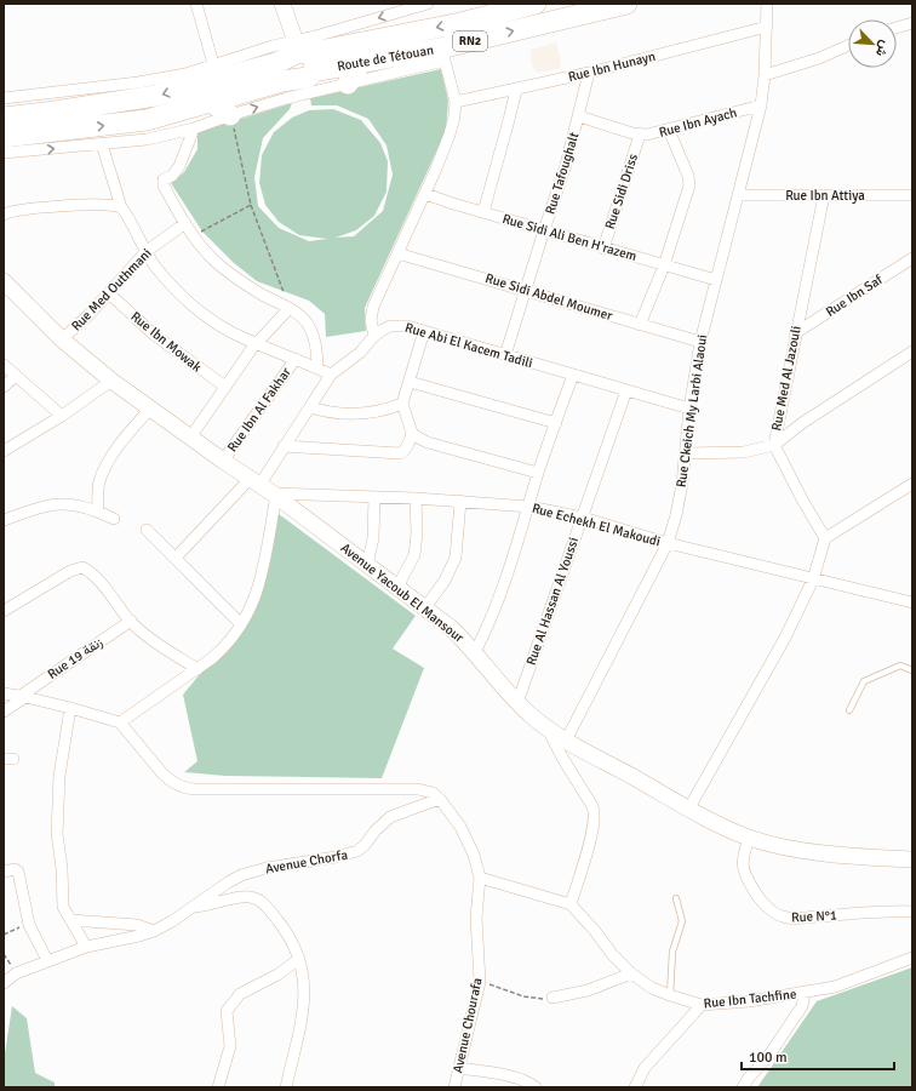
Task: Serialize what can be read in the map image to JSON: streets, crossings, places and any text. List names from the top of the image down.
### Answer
{
  "streets": {
    "highway": ["RN2", "Route de Tétouan"],
    "street": [
      "Rue Ibn Hunayn",
      "Rue Ibn Ayach",
      "Rue Tafoughalt",
      "Rue Sidi Driss",
      "Rue Ibn Attiya",
      "Rue Sidi Ali Ben H'razem",
      "Rue Med Outhmani",
      "Rue Ibn Saf",
      "Rue Sidi Abdel Moumer",
      "Rue Ibn Mowak",
      "Rue Abi El Kacem Tadili",
      "Rue Med Al Jazouli",
      "Rue Ibn Al Fakhar",
      "Rue Ckeich My Larbi Alaoui",
      "Rue Echekh El Makoudi",
      "Avenue Yacoub El Mansour",
      "Rue Al Hassan Al Youssi",
      "Rue 19 زنقة",
      "Avenue Chorfa",
      "Rue N°1",
      "Rue Ibn Tachfine",
      "Avenue Chourafa"
    ]
  },
  "crossings": [
    ["Rue Ibn Hunayn", "Rue Tafoughalt"],
    ["Rue Ibn Hunayn", "Rue Ckeich My Larbi Alaoui"],
    ["Rue Ibn Ayach", "Rue Tafoughalt"],
    ["Rue Ibn Ayach", "Rue Sidi Driss"],
    ["Rue Ibn Ayach", "Rue Ckeich My Larbi Alaoui"],
    ["Rue Tafoughalt", "Rue Sidi Ali Ben H'razem"],
    ["Rue Tafoughalt", "Rue Sidi Abdel Moumer"],
    ["Rue Tafoughalt", "Rue Abi El Kacem Tadili"],
    ["Rue Sidi Driss", "Rue Sidi Ali Ben H'razem"],
    ["Rue Ibn Attiya", "Rue Med Al Jazouli"],
    ["Rue Ibn Attiya", "Rue Ckeich My Larbi Alaoui"],
    ["Rue Sidi Ali Ben H'razem", "Rue Ckeich My Larbi Alaoui"],
    ["Rue Med Outhmani", "Rue Ibn Mowak"],
    ["Rue Med Outhmani", "Avenue Yacoub El Mansour"],
    ["Rue Ibn Saf", "Rue Med Al Jazouli"],
    ["Rue Sidi Abdel Moumer", "Rue Ckeich My Larbi Alaoui"],
    ["Rue Abi El Kacem Tadili", "Rue Ckeich My Larbi Alaoui"],
    ["Rue Abi El Kacem Tadili", "Rue Echekh El Makoudi"],
    ["Rue Abi El Kacem Tadili", "Avenue Yacoub El Mansour"],
    ["Rue Abi El Kacem Tadili", "Rue Al Hassan Al Youssi"],
    ["Rue Ibn Al Fakhar", "Avenue Yacoub El Mansour"],
    ["Rue Ckeich My Larbi Alaoui", "Rue Echekh El Makoudi"],
    ["Rue Ckeich My Larbi Alaoui", "Avenue Yacoub El Mansour"],
    ["Rue Echekh El Makoudi", "Avenue Yacoub El Mansour"],
    ["Rue Echekh El Makoudi", "Rue Al Hassan Al Youssi"],
    ["Avenue Yacoub El Mansour", "Rue Al Hassan Al Youssi"],
    ["Avenue Yacoub El Mansour", "Rue N°1"],
    ["Rue Ibn Tachfine", "Avenue Chourafa"]
  ],
  "scale_bar": "100 m",
  "north": "bottom right"
}
